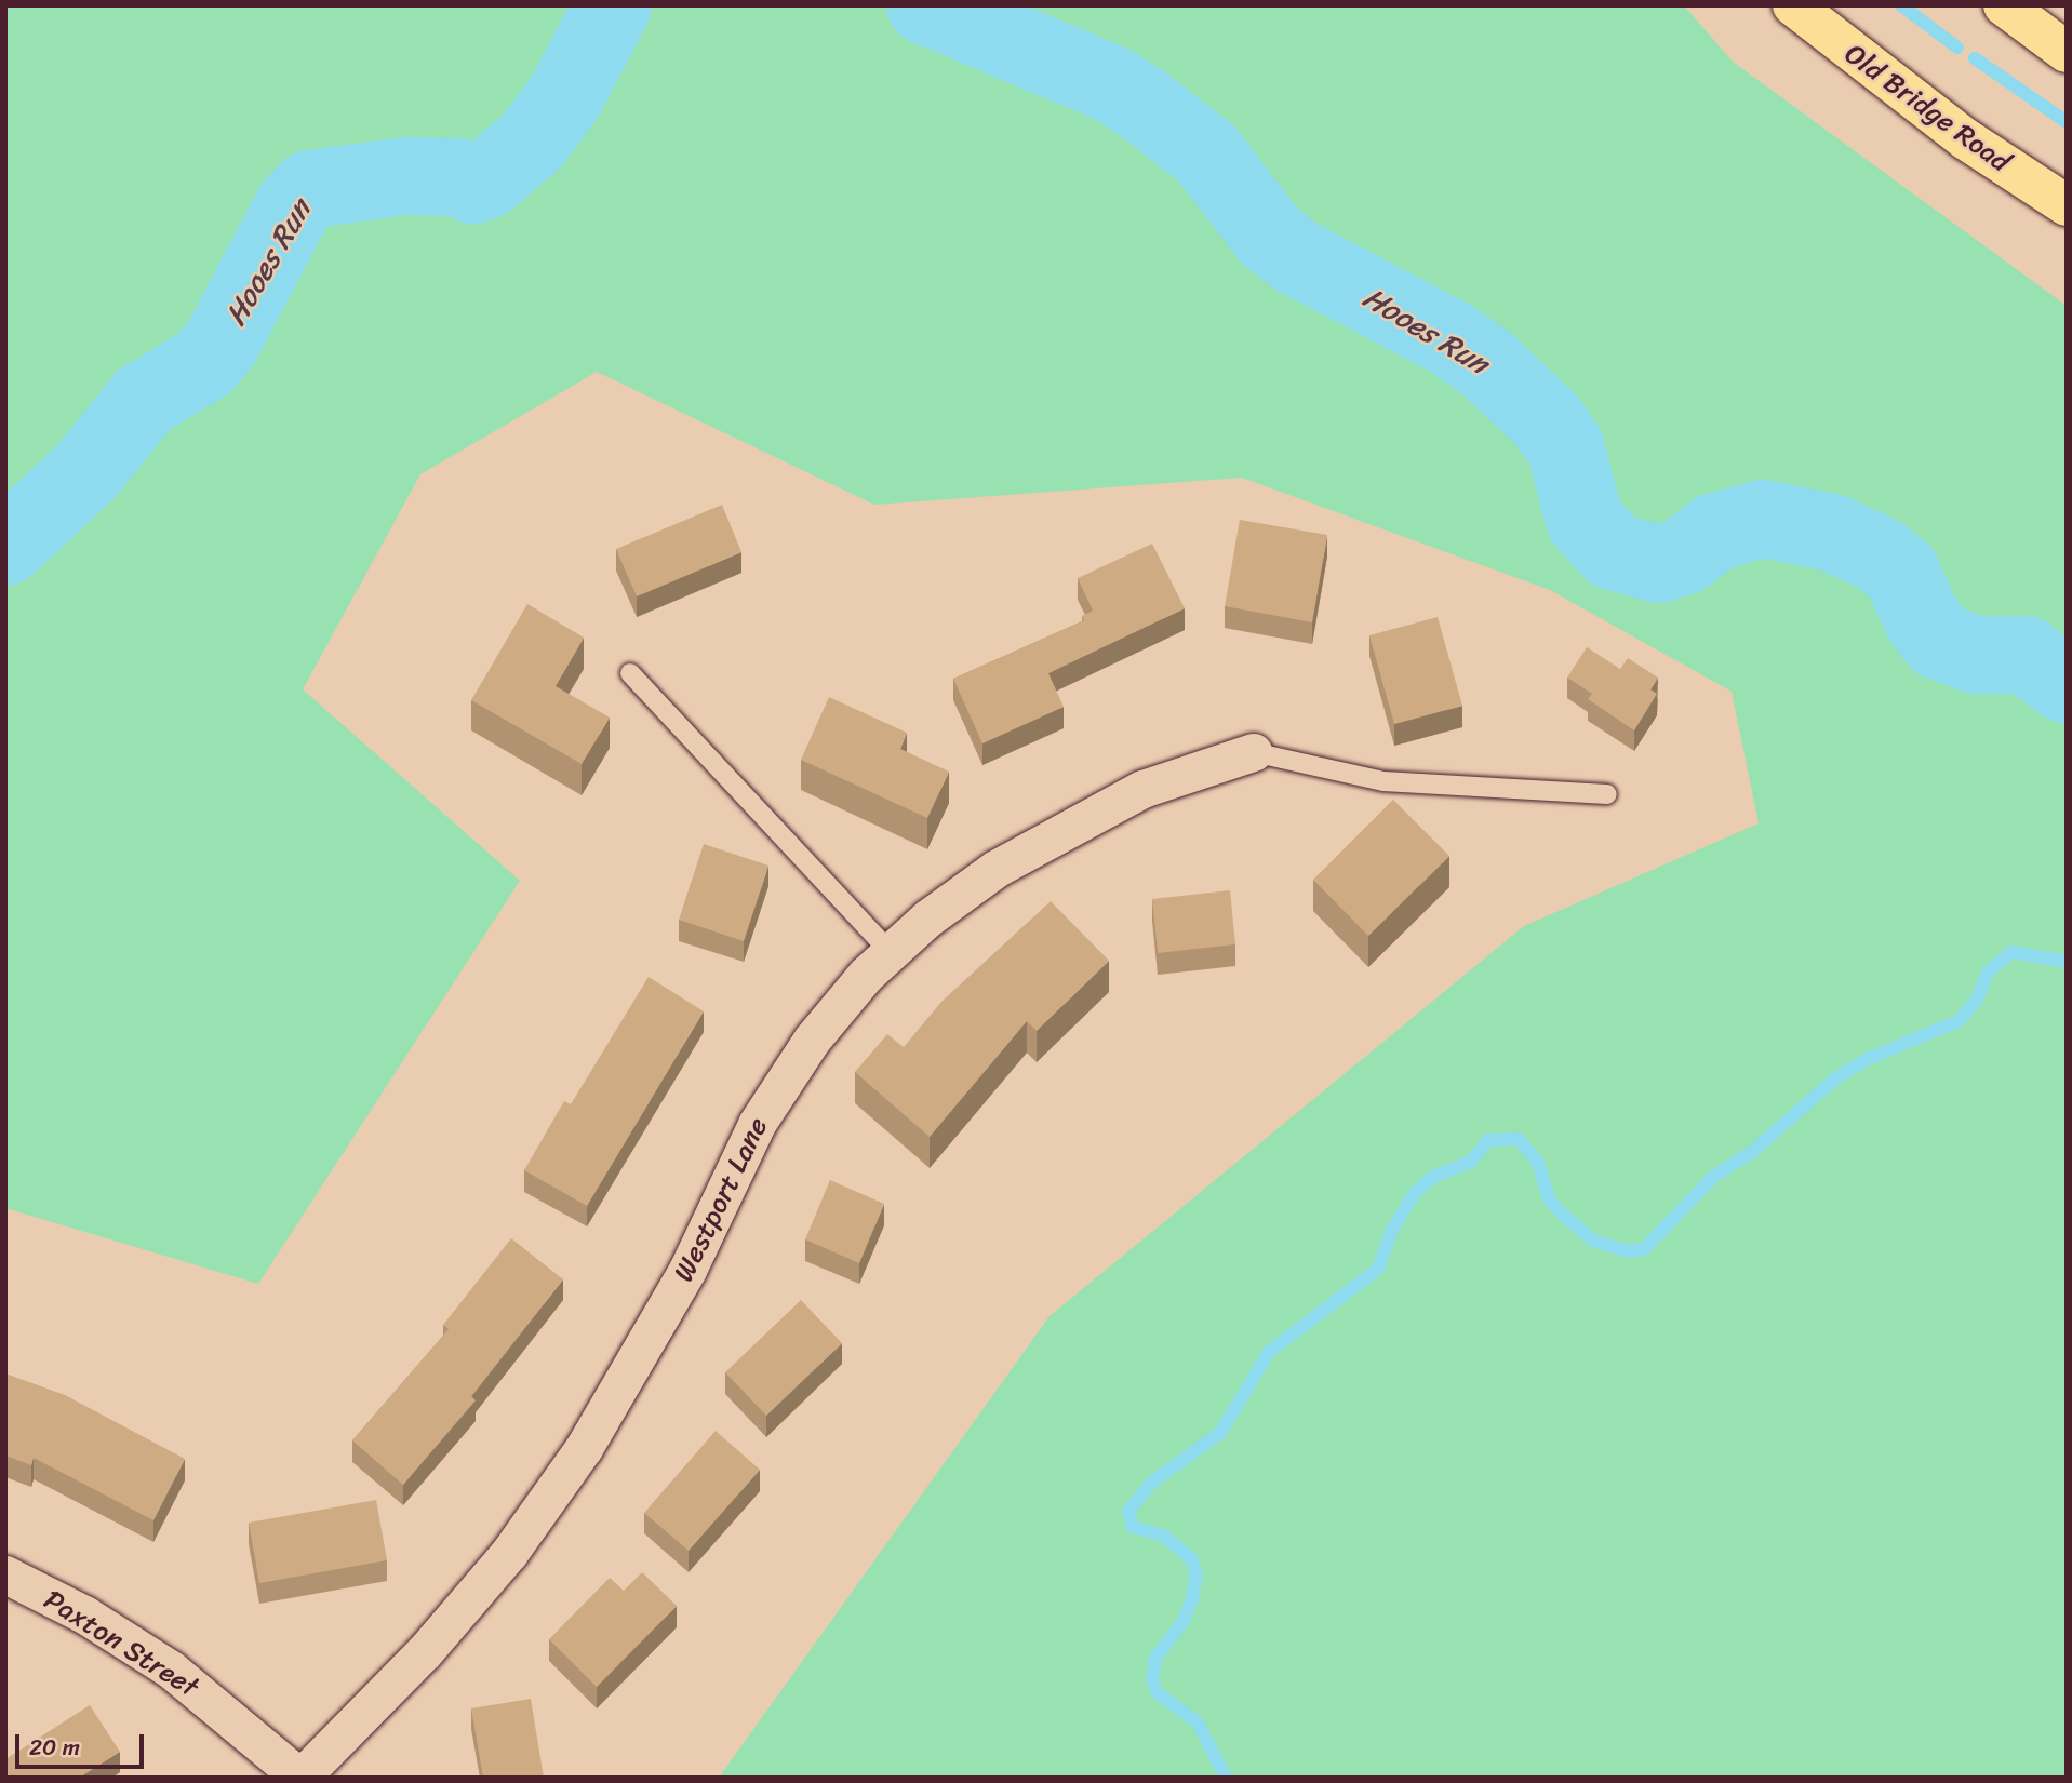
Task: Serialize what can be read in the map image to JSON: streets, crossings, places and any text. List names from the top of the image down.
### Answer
{
  "streets": {
    "main road": ["Old Bridge Road"],
    "street": ["Westport Lane", "Paxton Street"]
  },
  "crossings": [
    ["Westport Lane", "Paxton Street"]
  ],
  "water": ["Hooes Run"],
  "scale_bar": "20 m"
}
